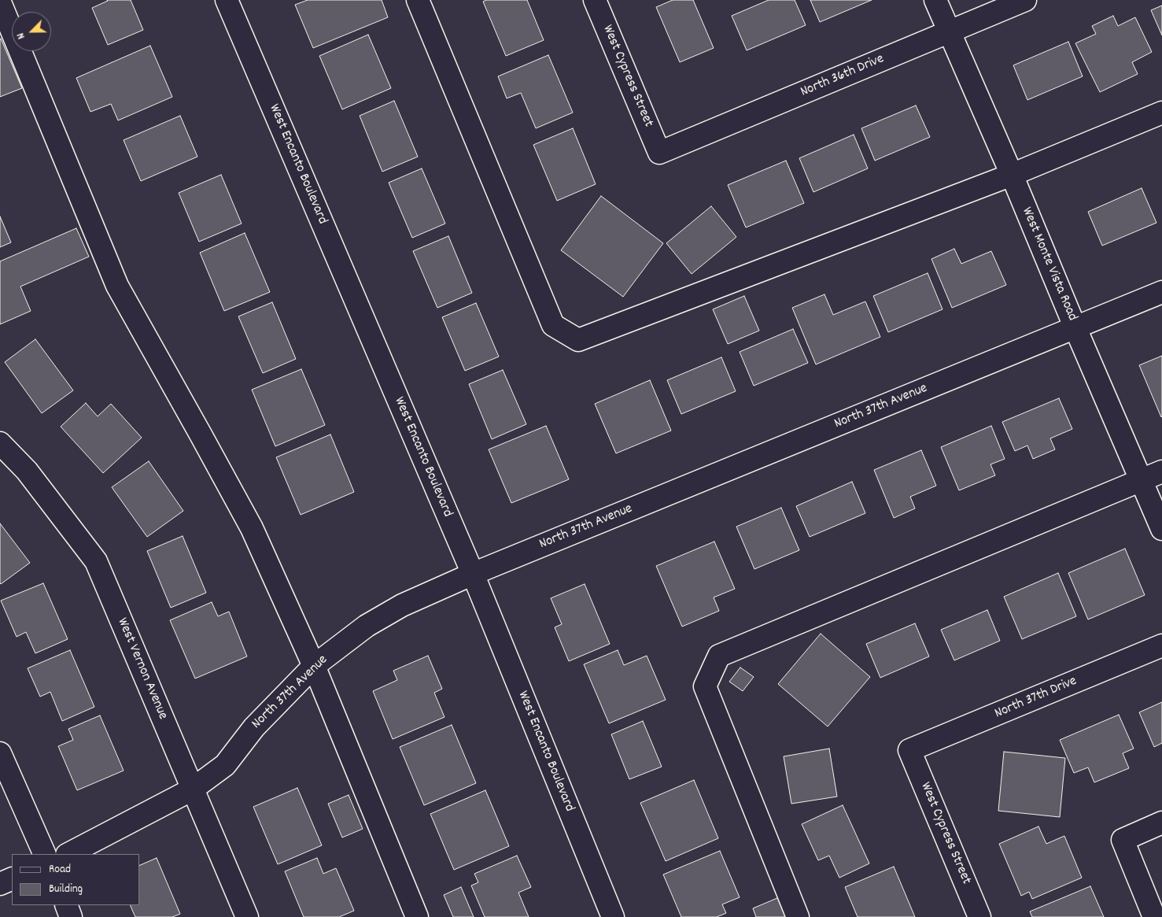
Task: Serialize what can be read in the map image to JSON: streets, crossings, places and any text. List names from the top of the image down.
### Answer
{
  "streets": {
    "street": [
      "West Cypress Street",
      "North 36th Drive",
      "West Encanto Boulevard",
      "West Monte Vista Road",
      "North 37th Avenue",
      "West Vernon Avenue",
      "North 37th Drive"
    ]
  },
  "crossings": [
    ["West Cypress Street", "North 36th Drive"],
    ["West Cypress Street", "North 37th Drive"],
    ["North 36th Drive", "West Monte Vista Road"],
    ["West Encanto Boulevard", "North 37th Avenue"],
    ["West Monte Vista Road", "North 37th Avenue"],
    ["North 37th Avenue", "West Vernon Avenue"]
  ],
  "legend": ["Road", "Building"],
  "north": "bottom left"
}
